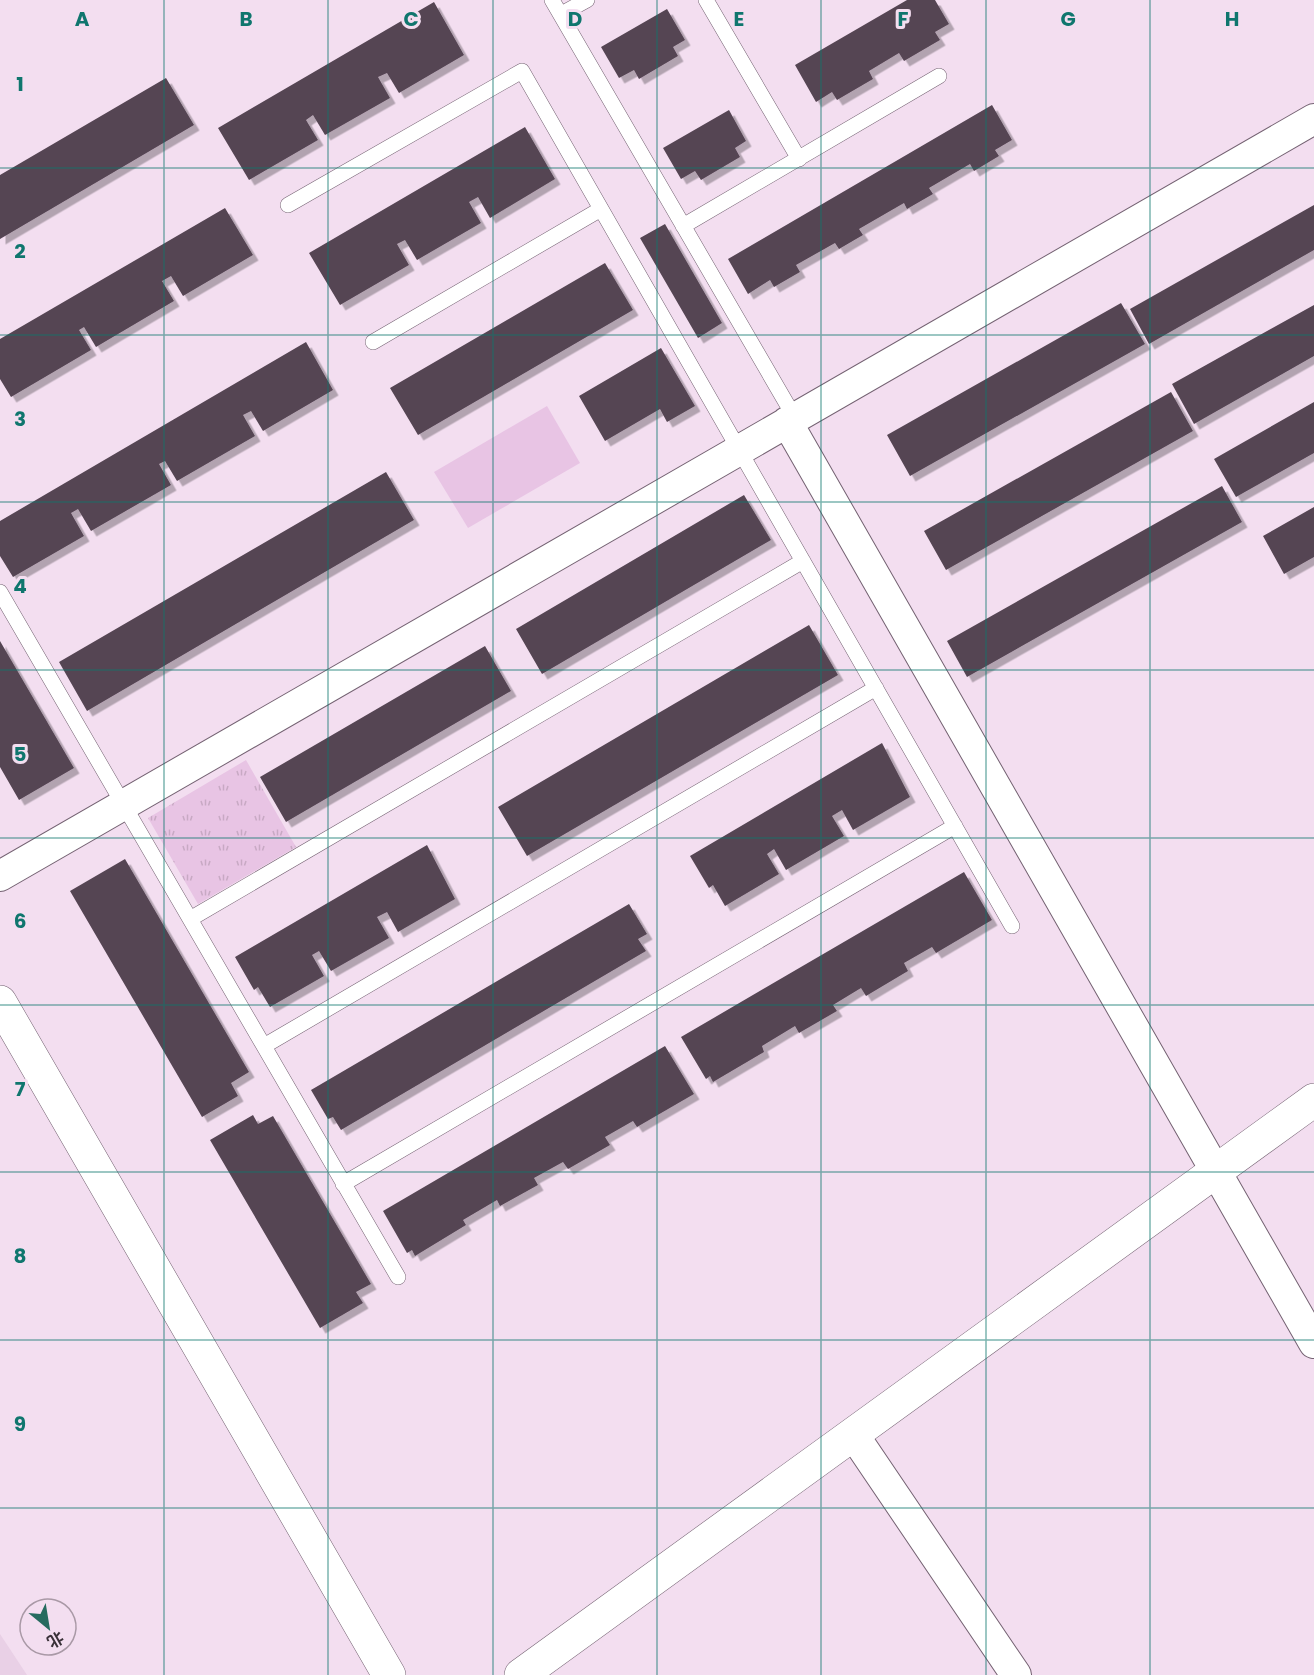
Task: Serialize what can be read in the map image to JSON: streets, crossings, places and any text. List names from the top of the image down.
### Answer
{
  "north": "bottom right",
  "grid": {
    "columns": [
      "A",
      "B",
      "C",
      "D",
      "E",
      "F",
      "G",
      "H"
    ],
    "rows": [
      "1",
      "2",
      "3",
      "4",
      "5",
      "6",
      "7",
      "8",
      "9"
    ]
  }
}
